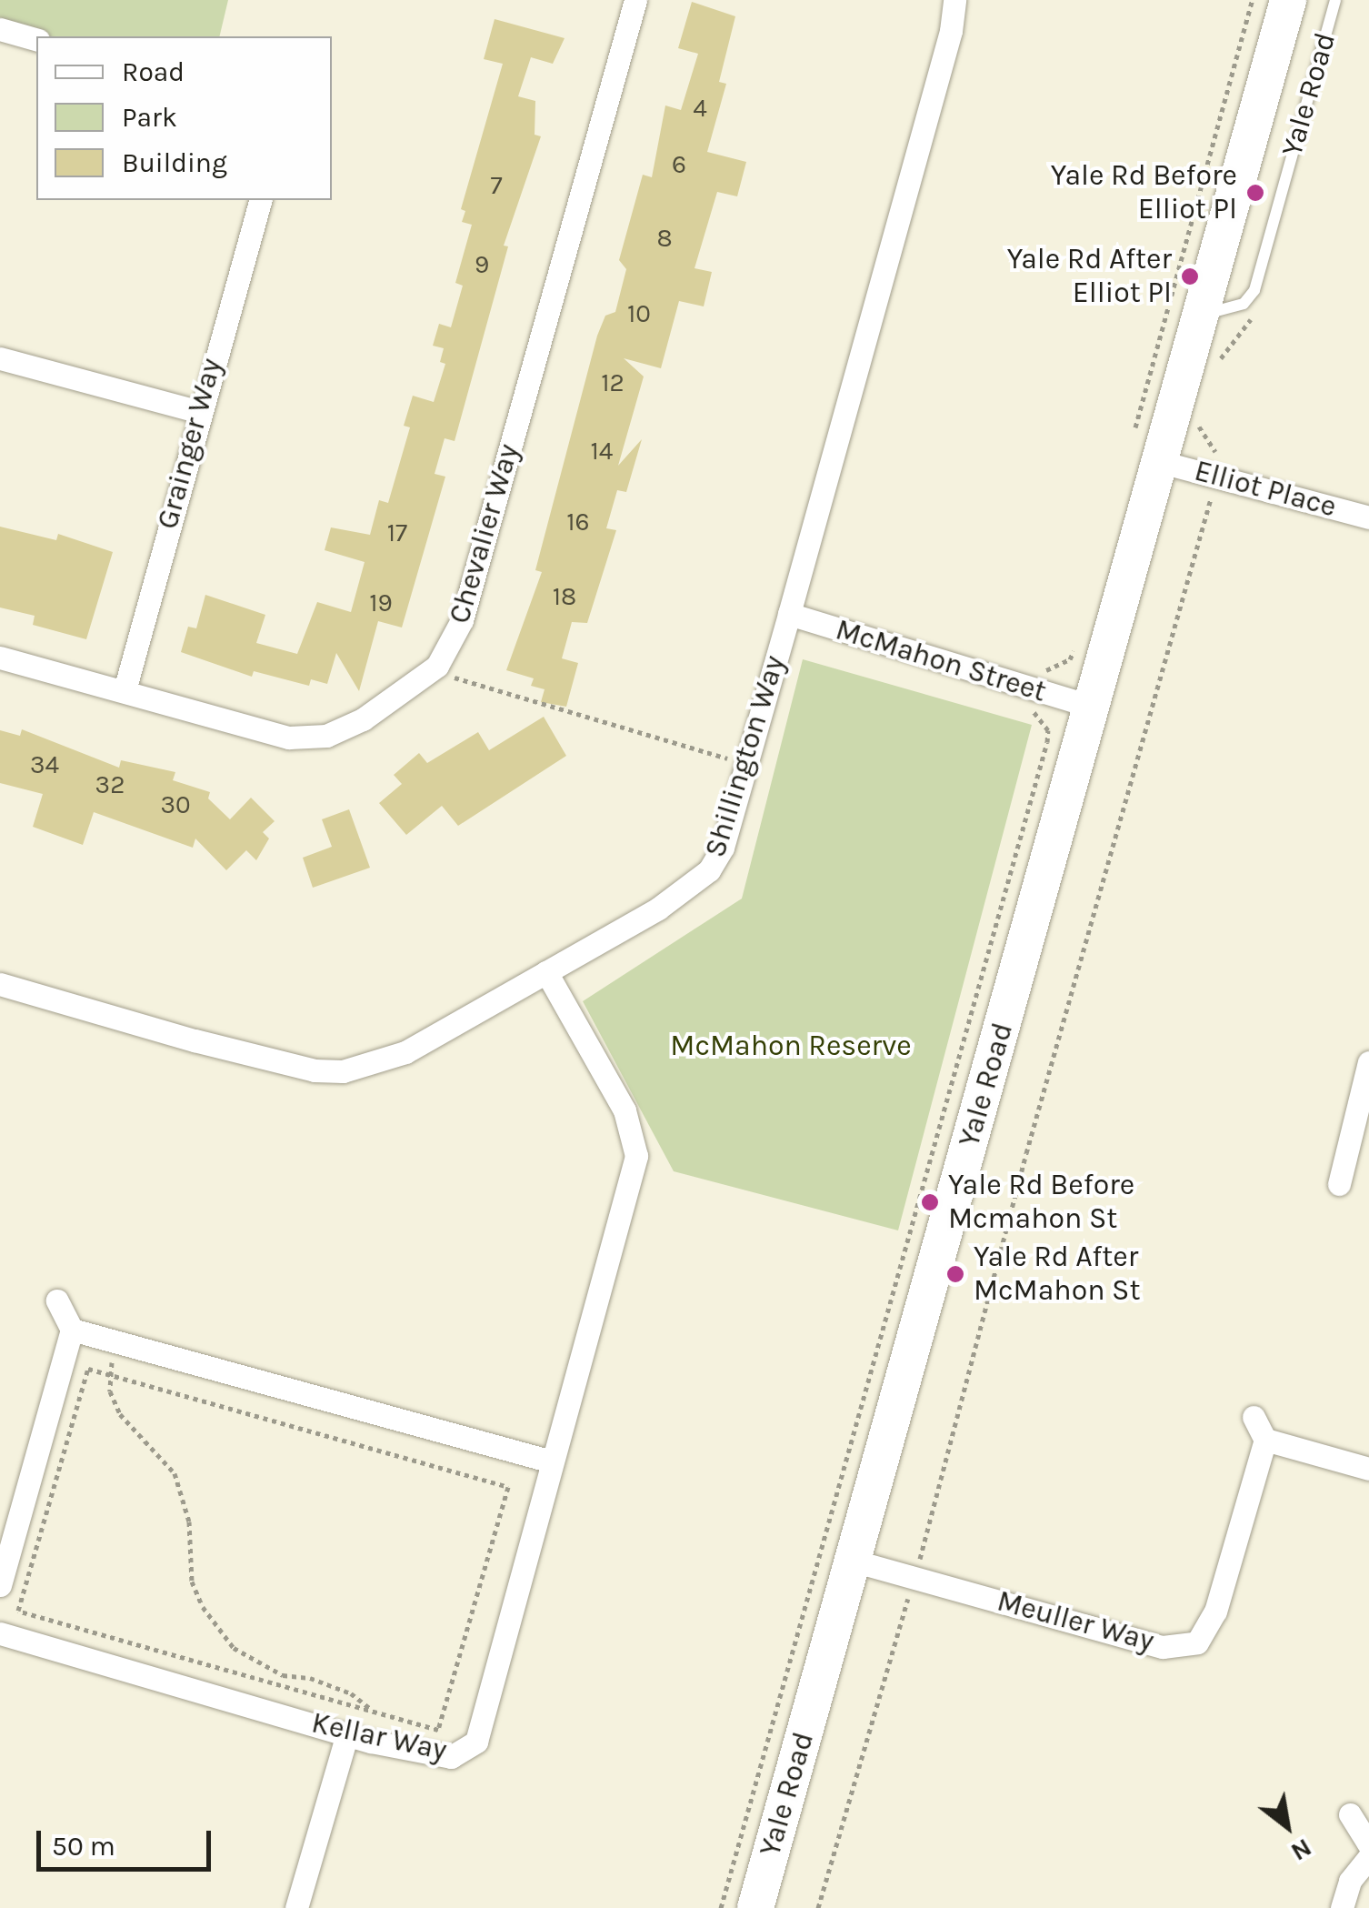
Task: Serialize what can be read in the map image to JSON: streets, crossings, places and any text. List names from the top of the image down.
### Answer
{
  "streets": {
    "main road": ["Yale Road"],
    "street": [
      "Grainger Way",
      "Elliot Place",
      "Chevalier Way",
      "McMahon Street",
      "Shillington Way",
      "Meuller Way",
      "Kellar Way"
    ]
  },
  "crossings": [
    ["Yale Road", "Elliot Place"],
    ["Yale Road", "McMahon Street"],
    ["Yale Road", "Meuller Way"],
    ["Grainger Way", "Chevalier Way"],
    ["McMahon Street", "Shillington Way"],
    ["Shillington Way", "Kellar Way"]
  ],
  "parks": ["McMahon Reserve"],
  "places": [
    "Yale Rd Before Elliot Pl",
    "Yale Rd After Elliot Pl",
    "Yale Rd Before Mcmahon St",
    "Yale Rd After McMahon St"
  ],
  "house_numbers": [
    "4",
    "6",
    "7",
    "8",
    "9",
    "10",
    "12",
    "14",
    "16",
    "17",
    "18",
    "19",
    "34",
    "32",
    "30"
  ],
  "legend": ["Road", "Park", "Building"],
  "scale_bar": "50 m",
  "north": "bottom right"
}
